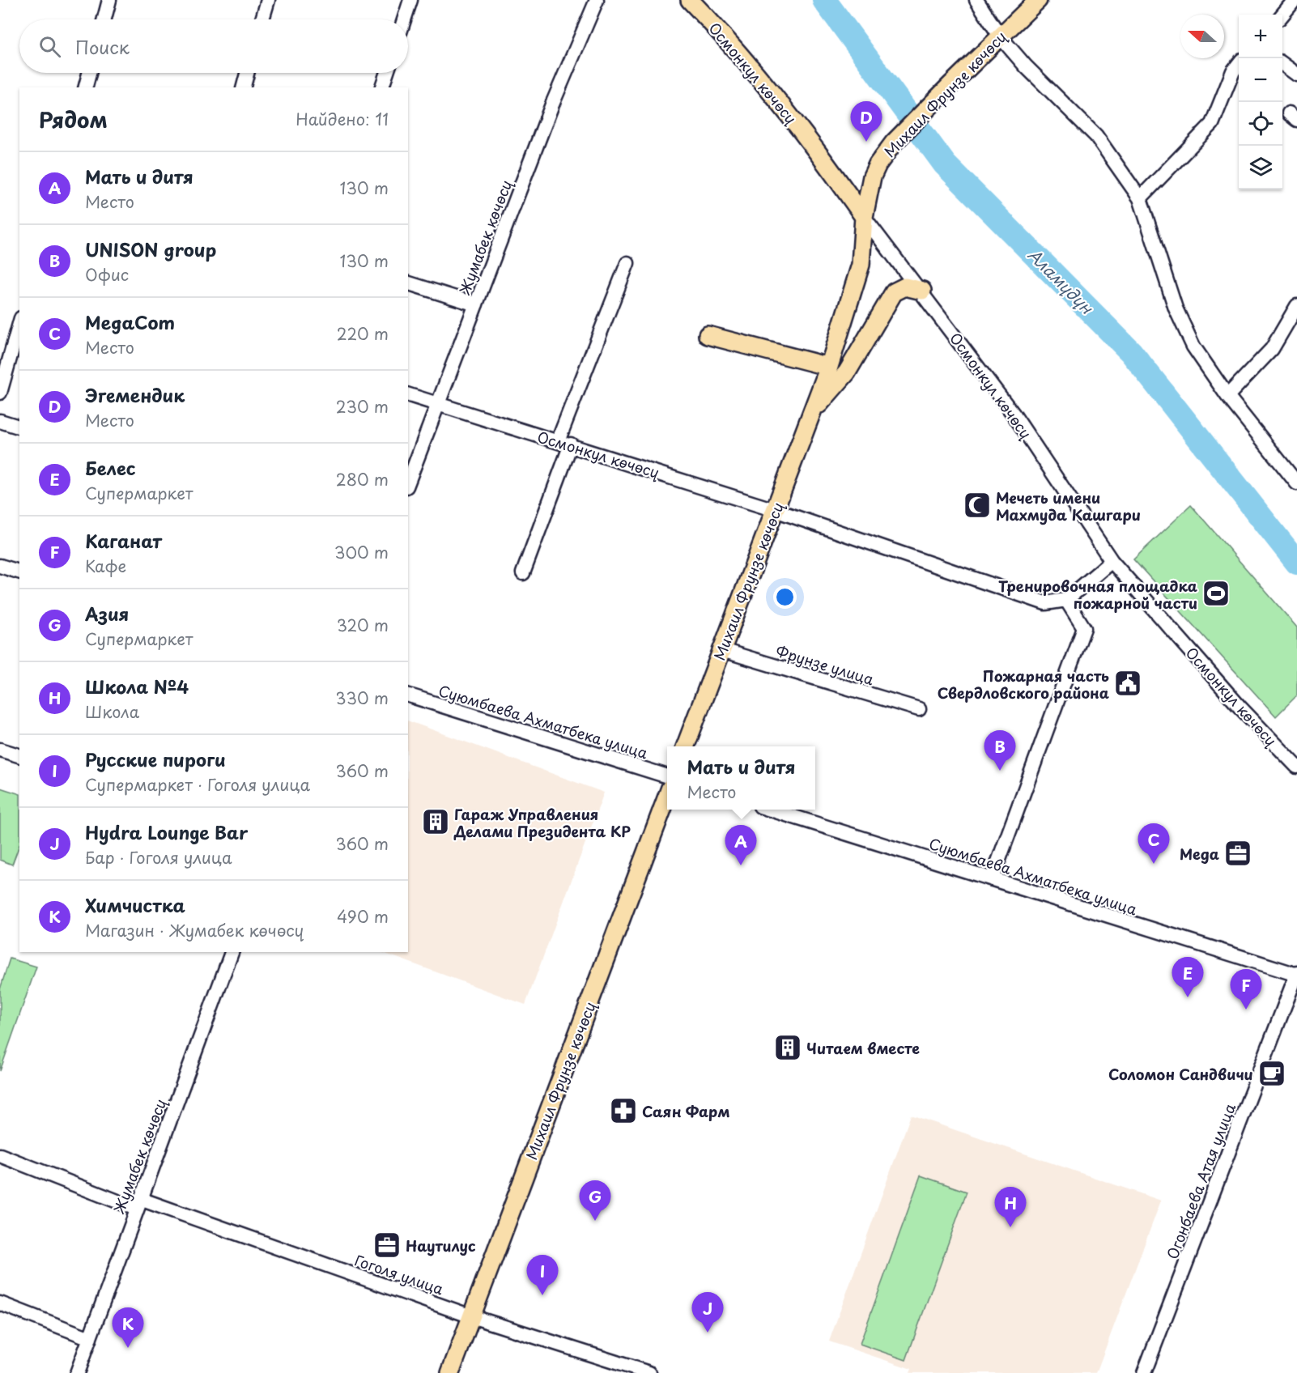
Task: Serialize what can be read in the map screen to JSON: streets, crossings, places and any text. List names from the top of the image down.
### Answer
{
  "streets": {
    "main road": ["Осмонкул көчөсү", "Михаил Фрунзе көчөсү"],
    "street": [
      "Жумабек көчөсү",
      "Фрунзе улица",
      "Суюмбаева Ахматбека улица",
      "Огонбаева Атая улица",
      "Гоголя улица"
    ]
  },
  "crossings": [
    ["Осмонкул көчөсү", "Михаил Фрунзе көчөсү"],
    ["Осмонкул көчөсү", "Жумабек көчөсү"],
    ["Михаил Фрунзе көчөсү", "Фрунзе улица"],
    ["Михаил Фрунзе көчөсү", "Гоголя улица"],
    ["Жумабек көчөсү", "Гоголя улица"],
    ["Суюмбаева Ахматбека улица", "Огонбаева Атая улица"]
  ],
  "water": ["Аламүдүн"],
  "places": {
    "mosque": ["Мечеть имени Махмуда Кашгари"],
    "sports": ["Тренировочная площадка пожарной части"],
    "public building": ["Пожарная часть Свердловского района"],
    "building": ["Гараж Управления Делами Президента КР", "Читаем вместе"],
    "office": ["Mega", "Наутилус"],
    "cafe": ["Соломон Сандвичи"],
    "pharmacy": ["Саян Фарм"]
  },
  "north": "left",
  "page": {
    "map_buttons": ["+", "−"],
    "search": "Поиск",
    "heading": ["Рядом", "Найдено: 11"],
    "pins": [
      "D",
      "B",
      "C",
      "A",
      "E",
      "F",
      "G",
      "H",
      "I",
      "J",
      "K"
    ],
    "list": [
      {
        "mark": "A",
        "name": "Мать и дитя",
        "note": "Место",
        "value": "130 m"
      },
      {
        "mark": "B",
        "name": "UNISON group",
        "note": "Офис",
        "value": "130 m"
      },
      {
        "mark": "C",
        "name": "MegaCom",
        "note": "Место",
        "value": "220 m"
      },
      {
        "mark": "D",
        "name": "Эгемендик",
        "note": "Место",
        "value": "230 m"
      },
      {
        "mark": "E",
        "name": "Белес",
        "note": "Супермаркет",
        "value": "280 m"
      },
      {
        "mark": "F",
        "name": "Каганат",
        "note": "Кафе",
        "value": "300 m"
      },
      {
        "mark": "G",
        "name": "Азия",
        "note": "Супермаркет",
        "value": "320 m"
      },
      {
        "mark": "H",
        "name": "Школа №4",
        "note": "Школа",
        "value": "330 m"
      },
      {
        "mark": "I",
        "name": "Русские пироги",
        "note": "Супермаркет · Гоголя улица",
        "value": "360 m"
      },
      {
        "mark": "J",
        "name": "Hydra Lounge Bar",
        "note": "Бар · Гоголя улица",
        "value": "360 m"
      },
      {
        "mark": "K",
        "name": "Химчистка",
        "note": "Магазин · Жумабек көчөсү",
        "value": "490 m"
      }
    ],
    "popup": ["Мать и дитя", "Место"]
  }
}
